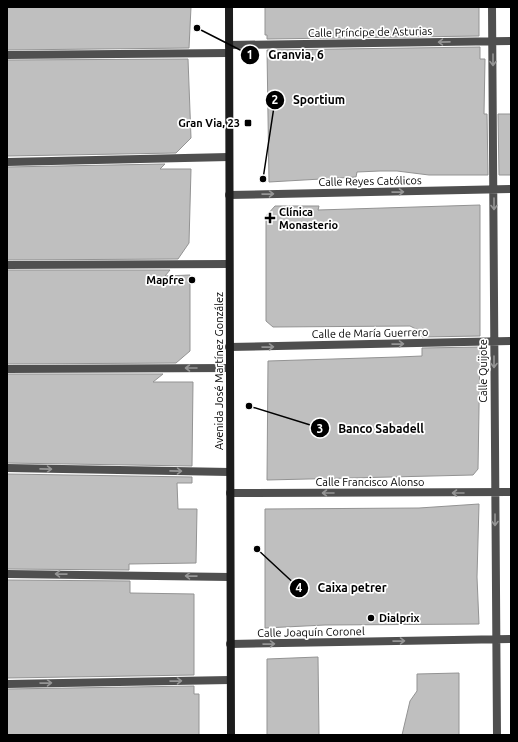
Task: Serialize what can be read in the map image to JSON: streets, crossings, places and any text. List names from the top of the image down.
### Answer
{
  "streets": {
    "street": [
      "Calle Príncipe de Asturias",
      "Calle Reyes Católicos",
      "Calle de María Guerrero",
      "Avenida José Martínez González",
      "Calle Quijote",
      "Calle Francisco Alonso",
      "Calle Joaquín Coronel"
    ]
  },
  "crossings": [
    ["Calle Príncipe de Asturias", "Avenida José Martínez González"],
    ["Calle Príncipe de Asturias", "Calle Quijote"],
    ["Calle Reyes Católicos", "Avenida José Martínez González"],
    ["Calle Reyes Católicos", "Calle Quijote"],
    ["Calle de María Guerrero", "Avenida José Martínez González"],
    ["Calle de María Guerrero", "Calle Quijote"],
    ["Avenida José Martínez González", "Calle Francisco Alonso"],
    ["Avenida José Martínez González", "Calle Joaquín Coronel"],
    ["Calle Quijote", "Calle Francisco Alonso"],
    ["Calle Quijote", "Calle Joaquín Coronel"]
  ],
  "one_way": [
    "Calle Príncipe de Asturias",
    "Calle Reyes Católicos",
    "Calle de María Guerrero",
    "Calle Quijote",
    "Calle Francisco Alonso",
    "Calle Joaquín Coronel"
  ],
  "places": {
    "other": [
      "Granvia, 6",
      "Sportium",
      "Mapfre",
      "Banco Sabadell",
      "Caixa petrer",
      "Dialprix"
    ],
    "transit": ["Gran Via, 23"],
    "health": ["Clínica Monasterio"]
  }
}
